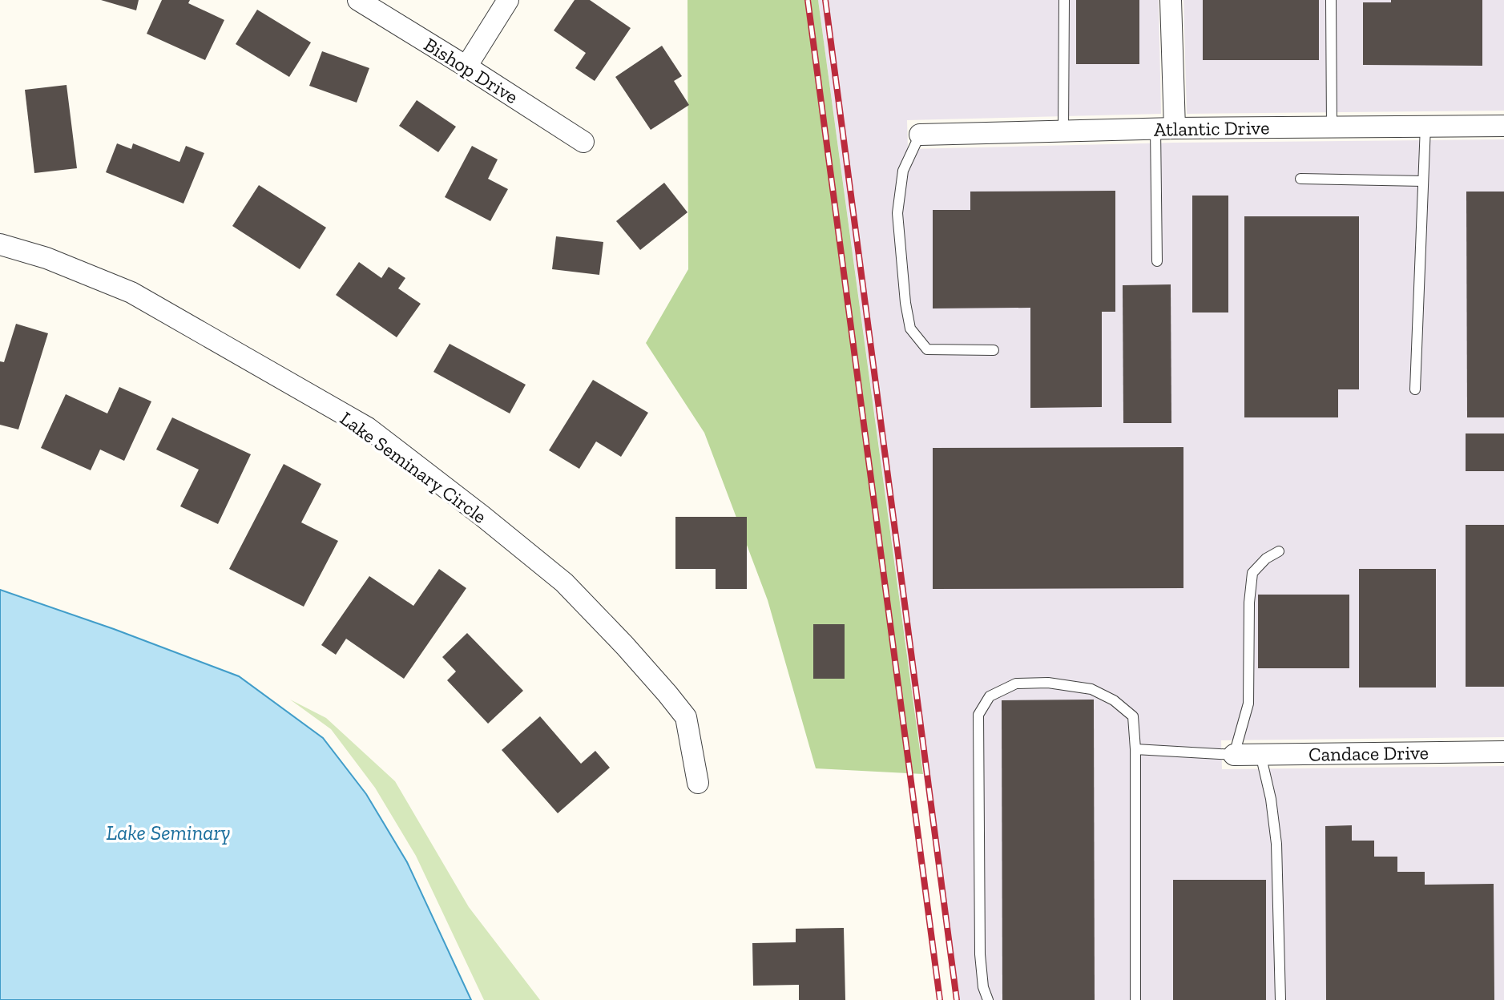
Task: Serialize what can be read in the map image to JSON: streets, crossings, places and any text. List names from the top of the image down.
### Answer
{
  "streets": {
    "street": [
      "Bishop Drive",
      "Atlantic Drive",
      "Lake Seminary Circle",
      "Candace Drive"
    ]
  },
  "water": ["Lake Seminary"]
}
